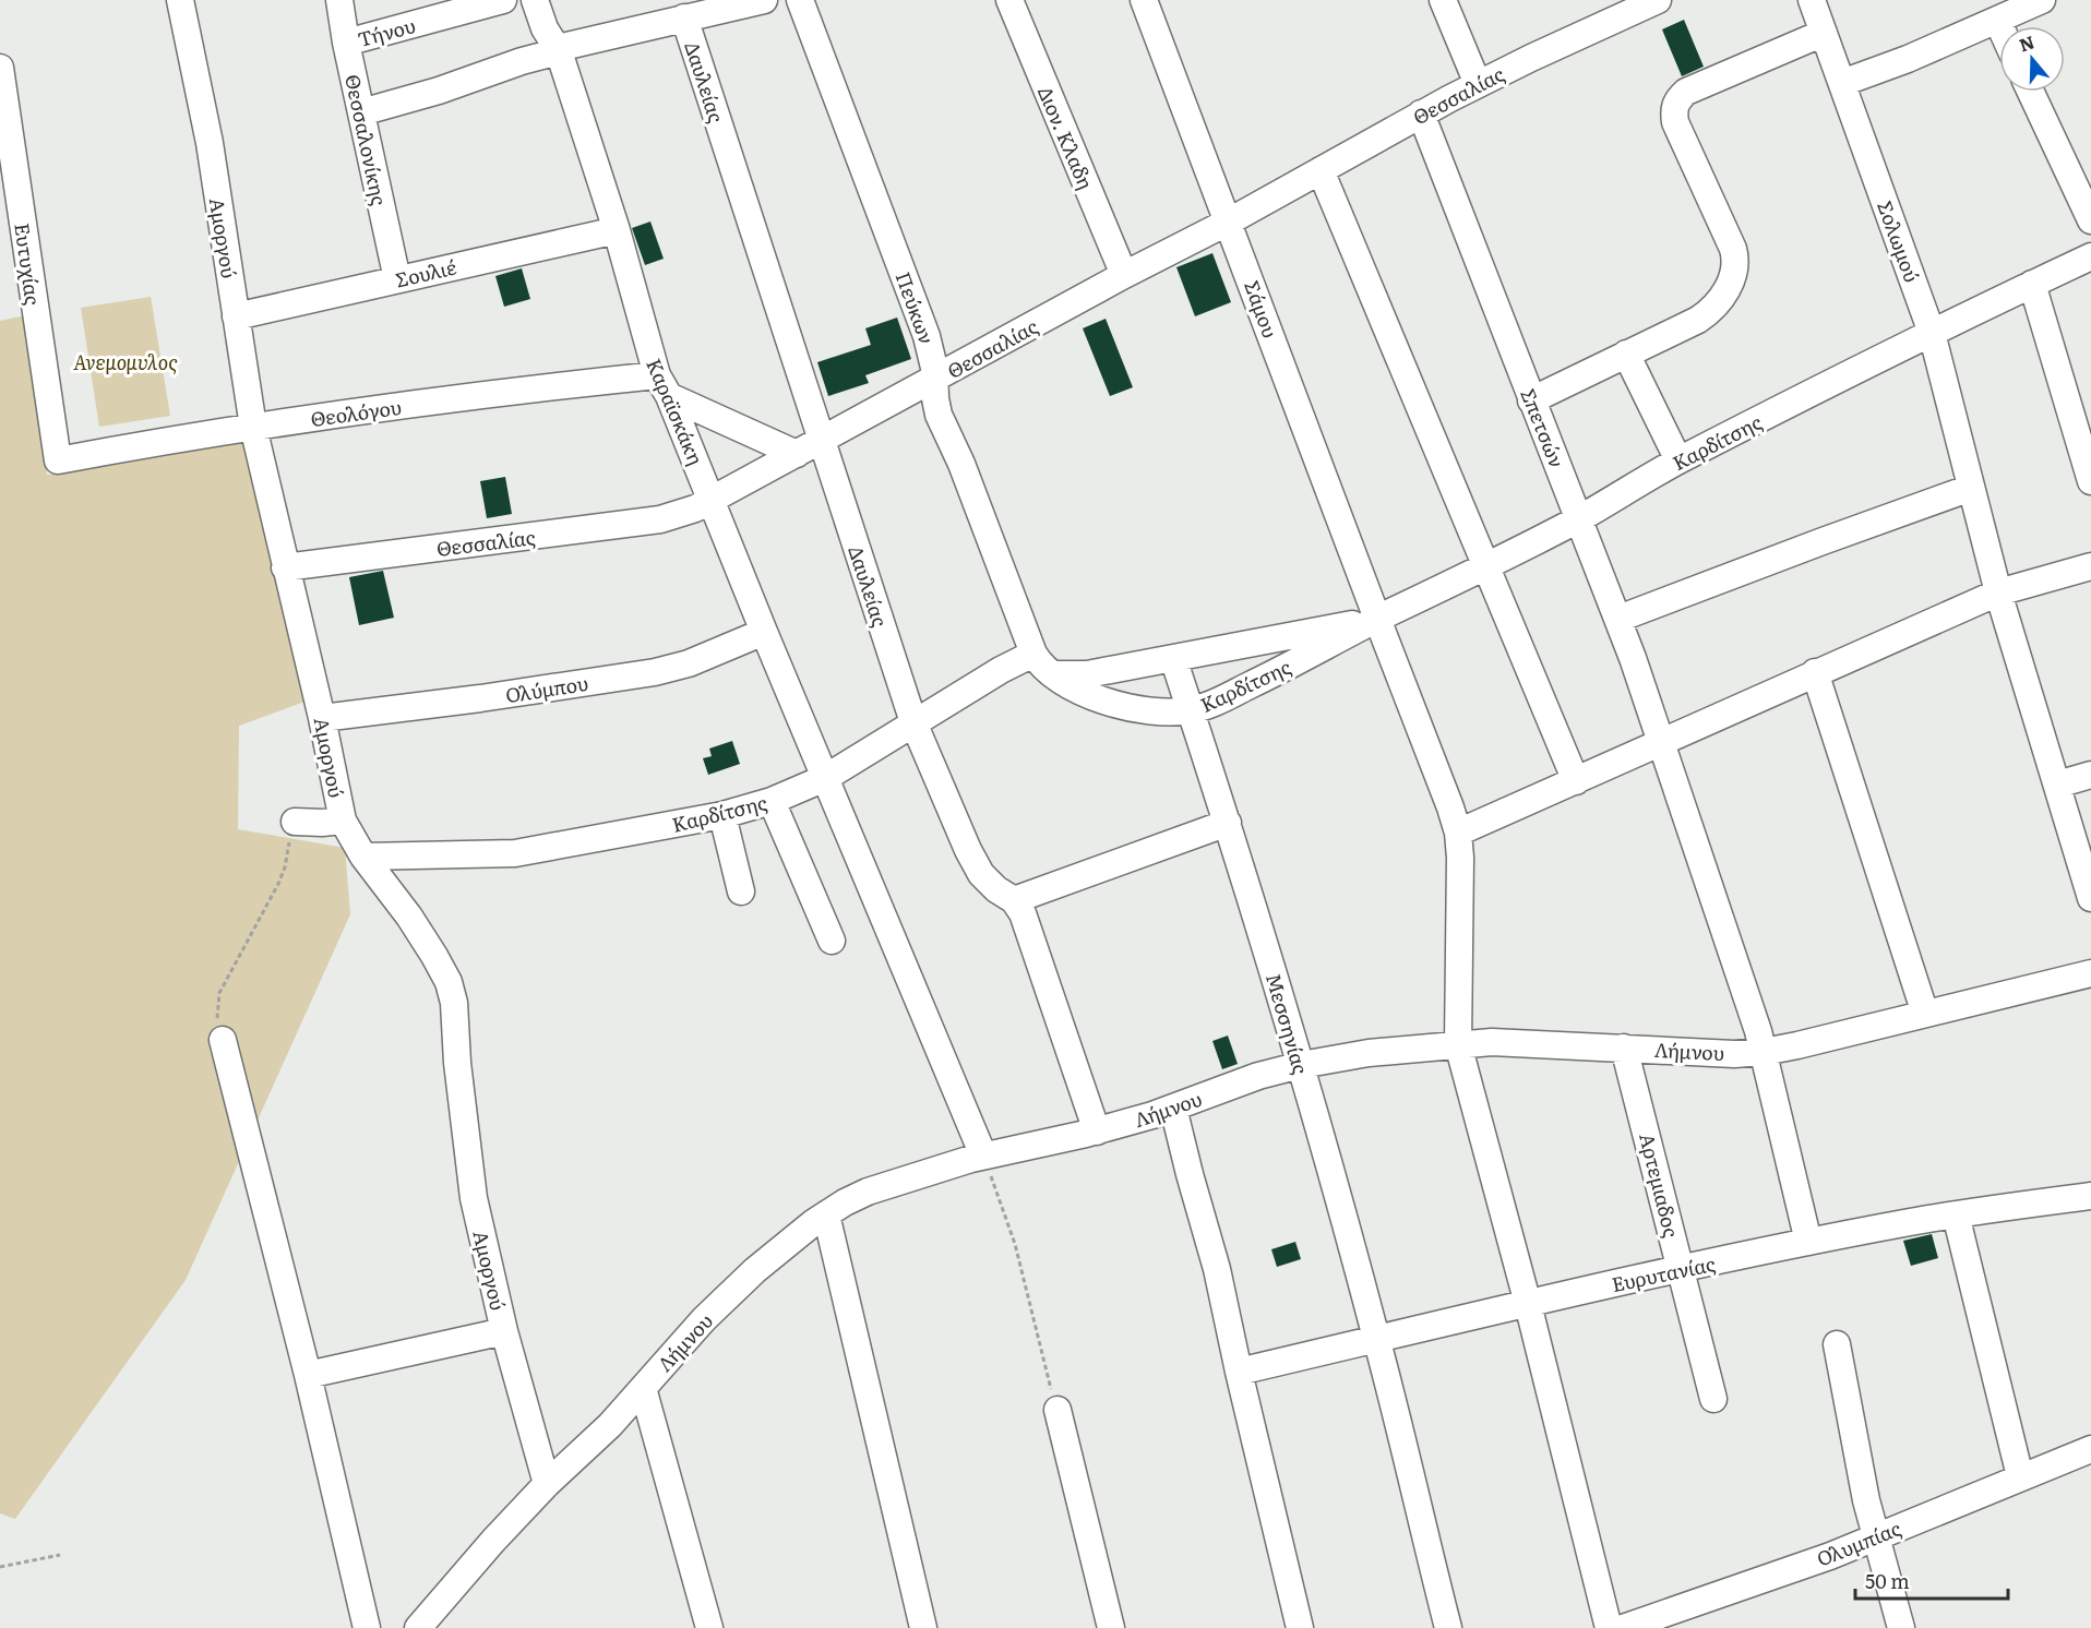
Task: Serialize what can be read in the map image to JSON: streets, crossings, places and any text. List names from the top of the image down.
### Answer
{
  "streets": {
    "street": [
      "Τήνου",
      "Δαυλείας",
      "Θεσσαλίας",
      "Διον. Κλαδη",
      "Θεσσαλονίκης",
      "Αμοργού",
      "Σολωμού",
      "Ευτυχίας",
      "Σουλιέ",
      "Πεύκων",
      "Σάμου",
      "Καραϊσκάκη",
      "Θεολόγου",
      "Σπετσών",
      "Καρδίτσης",
      "Ολύμπου",
      "Μεσσηνίας",
      "Λήμνου",
      "Αρτεμιαδος",
      "Ευρυτανίας",
      "Ολυμπίας"
    ]
  },
  "crossings": [
    ["Τήνου", "Θεσσαλονίκης"],
    ["Δαυλείας", "Θεσσαλίας"],
    ["Δαυλείας", "Καρδίτσης"],
    ["Δαυλείας", "Λήμνου"],
    ["Θεσσαλίας", "Διον. Κλαδη"],
    ["Θεσσαλίας", "Αμοργού"],
    ["Θεσσαλίας", "Πεύκων"],
    ["Θεσσαλίας", "Σάμου"],
    ["Θεσσαλίας", "Καραϊσκάκη"],
    ["Θεσσαλίας", "Σπετσών"],
    ["Θεσσαλονίκης", "Σουλιέ"],
    ["Αμοργού", "Σουλιέ"],
    ["Αμοργού", "Θεολόγου"],
    ["Αμοργού", "Καρδίτσης"],
    ["Αμοργού", "Ολύμπου"],
    ["Αμοργού", "Λήμνου"],
    ["Σολωμού", "Καρδίτσης"],
    ["Ευτυχίας", "Θεολόγου"],
    ["Σουλιέ", "Καραϊσκάκη"],
    ["Πεύκων", "Καρδίτσης"],
    ["Σάμου", "Καρδίτσης"],
    ["Σάμου", "Λήμνου"],
    ["Σάμου", "Ευρυτανίας"],
    ["Καραϊσκάκη", "Θεολόγου"],
    ["Καραϊσκάκη", "Καρδίτσης"],
    ["Καραϊσκάκη", "Ολύμπου"],
    ["Καραϊσκάκη", "Λήμνου"],
    ["Σπετσών", "Καρδίτσης"],
    ["Σπετσών", "Λήμνου"],
    ["Σπετσών", "Ευρυτανίας"],
    ["Καρδίτσης", "Μεσσηνίας"],
    ["Μεσσηνίας", "Λήμνου"],
    ["Μεσσηνίας", "Ευρυτανίας"],
    ["Λήμνου", "Αρτεμιαδος"],
    ["Αρτεμιαδος", "Ευρυτανίας"]
  ],
  "parks": ["Ανεμομυλος"],
  "scale_bar": "50 m",
  "north": "top"
}
